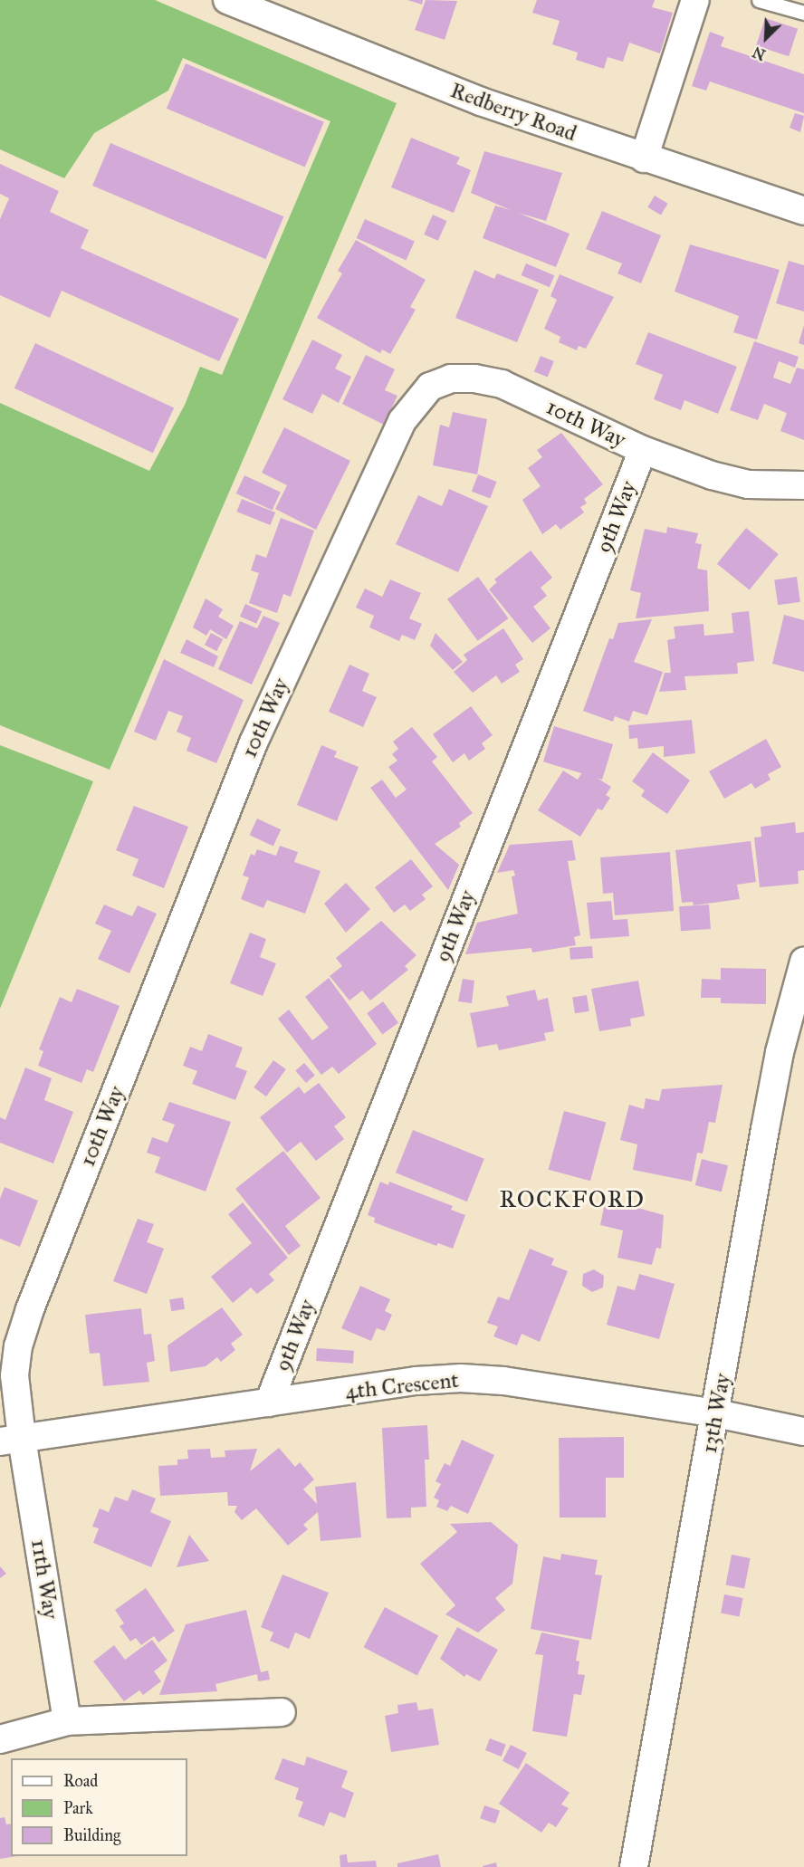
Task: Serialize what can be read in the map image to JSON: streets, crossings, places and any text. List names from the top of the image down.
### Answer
{
  "streets": {
    "street": [
      "Redberry Road",
      "10th Way",
      "9th Way",
      "4th Crescent",
      "13th Way",
      "11th Way"
    ]
  },
  "crossings": [
    ["10th Way", "9th Way"],
    ["10th Way", "4th Crescent"],
    ["10th Way", "11th Way"],
    ["9th Way", "4th Crescent"],
    ["4th Crescent", "13th Way"],
    ["4th Crescent", "11th Way"]
  ],
  "districts": ["ROCKFORD"],
  "legend": ["Road", "Park", "Building"],
  "north": "bottom left"
}
